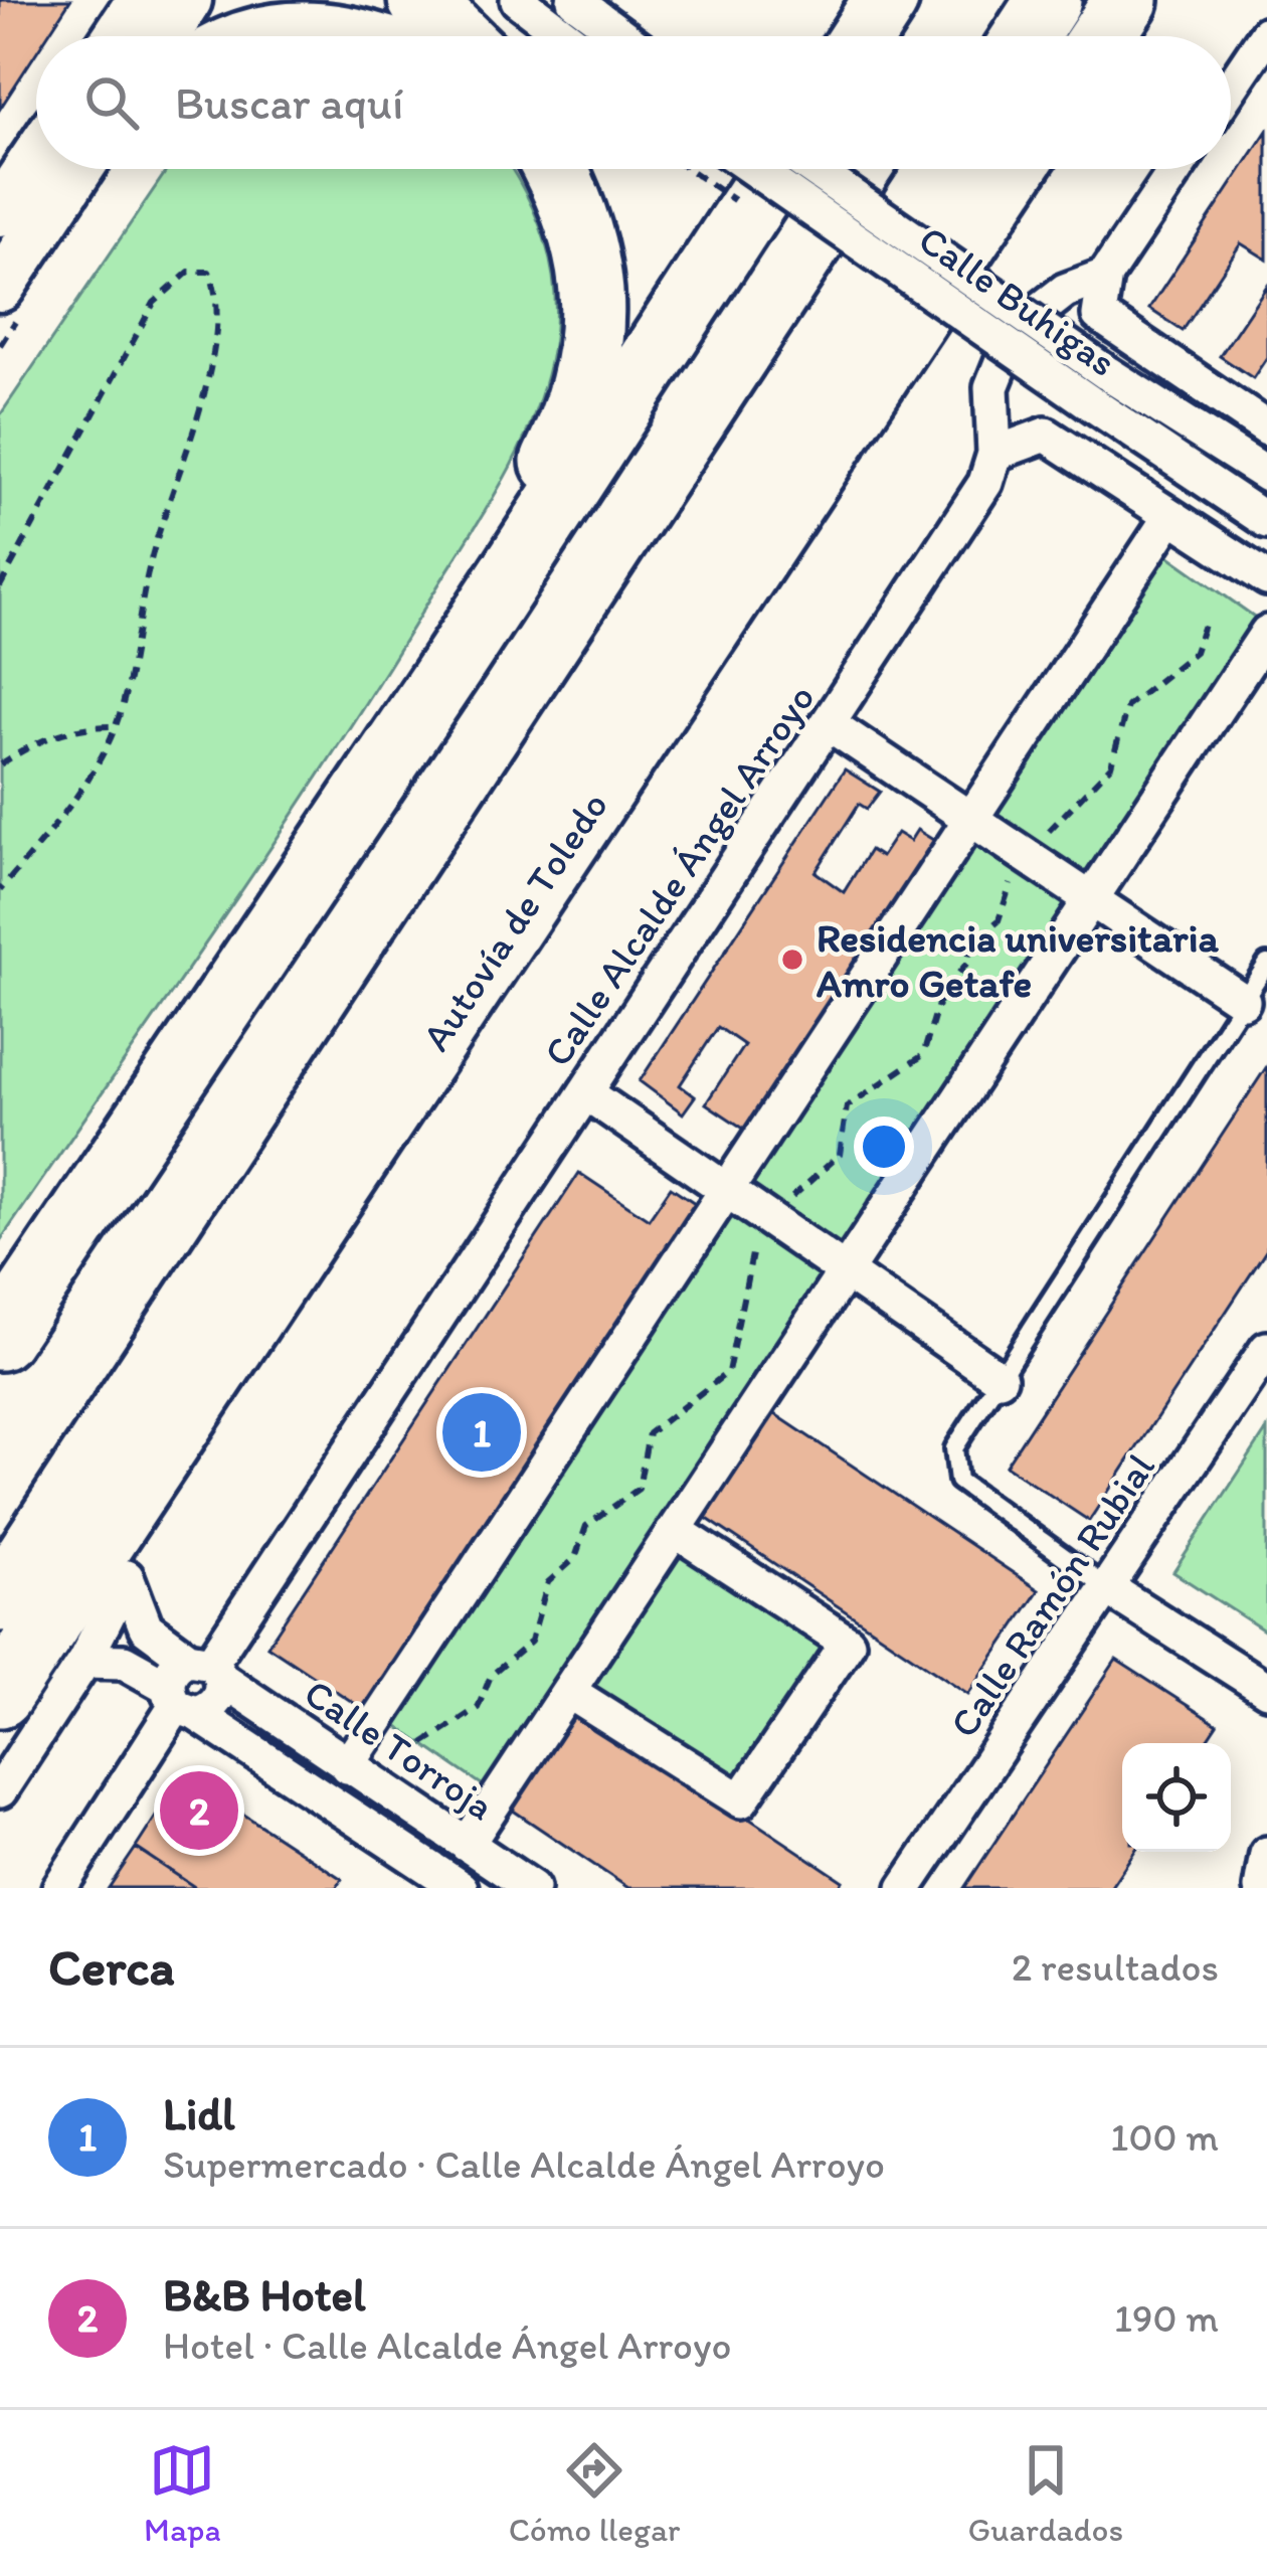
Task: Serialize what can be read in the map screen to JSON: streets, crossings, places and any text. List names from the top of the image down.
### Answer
{
  "streets": {
    "highway": ["Autovía de Toledo"],
    "street": [
      "Calle Buhigas",
      "Calle Alcalde Ángel Arroyo",
      "Calle Ramón Rubial",
      "Calle Torroja"
    ]
  },
  "crossings": [
    ["Calle Alcalde Ángel Arroyo", "Calle Torroja"]
  ],
  "places": ["Residencia universitaria Amro Getafe"],
  "page": {
    "search": "Buscar aquí",
    "pins": ["1", "2"],
    "heading": ["Cerca", "2 resultados"],
    "list": [
      {
        "mark": "1",
        "name": "Lidl",
        "note": "Supermercado · Calle Alcalde Ángel Arroyo",
        "value": "100 m"
      },
      {
        "mark": "2",
        "name": "B&B Hotel",
        "note": "Hotel · Calle Alcalde Ángel Arroyo",
        "value": "190 m"
      }
    ],
    "nav": ["Mapa", "Cómo llegar", "Guardados"]
  }
}
